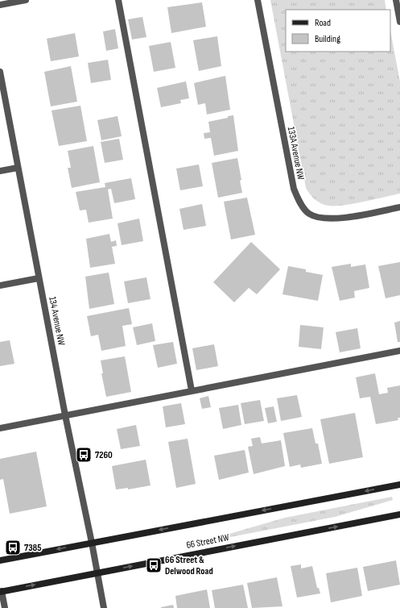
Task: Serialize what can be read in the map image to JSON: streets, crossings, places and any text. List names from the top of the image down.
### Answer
{
  "streets": {
    "main road": ["66 Street NW"],
    "street": ["133A Avenue NW", "134 Avenue NW"]
  },
  "crossings": [
    ["134 Avenue NW", "66 Street NW"]
  ],
  "places": {
    "bus stop": ["7260", "7385", "66 Street & Delwood Road"]
  },
  "legend": ["Road", "Building"]
}
